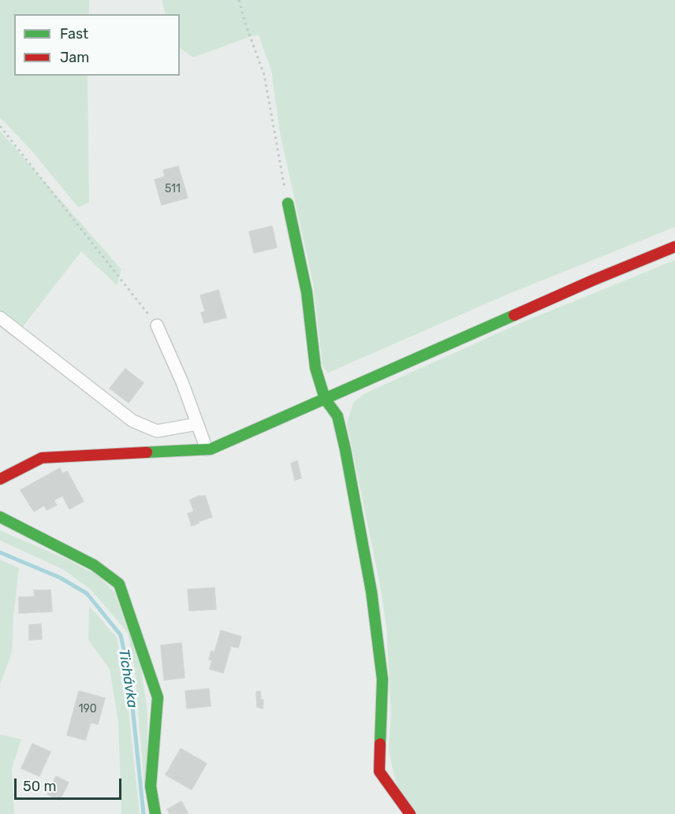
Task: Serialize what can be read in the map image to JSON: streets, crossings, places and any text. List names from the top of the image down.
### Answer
{
  "water": ["Tichávka"],
  "house_numbers": ["511", "190"],
  "legend": ["Fast", "Jam"],
  "scale_bar": "50 m"
}
